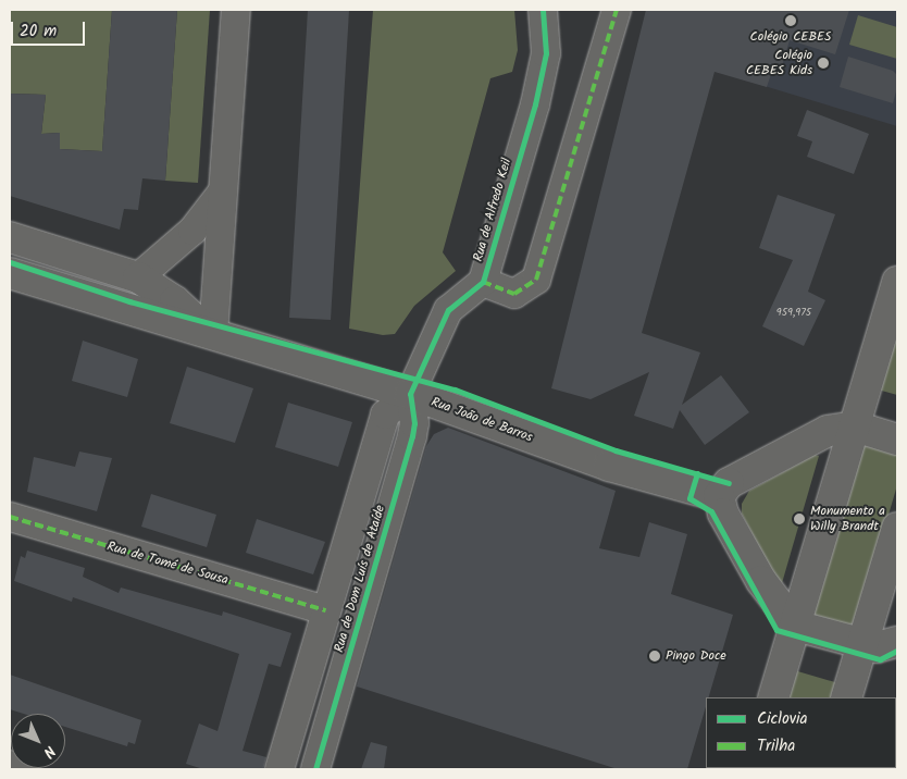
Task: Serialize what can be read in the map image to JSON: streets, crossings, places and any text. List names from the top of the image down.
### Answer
{
  "streets": {
    "street": [
      "Rua de Alfredo Keil",
      "Rua João de Barros",
      "Rua de Tomé de Sousa",
      "Rua de Dom Luís de Ataíde"
    ]
  },
  "crossings": [
    ["Rua de Alfredo Keil", "Rua João de Barros"],
    ["Rua de Alfredo Keil", "Rua de Dom Luís de Ataíde"],
    ["Rua João de Barros", "Rua de Dom Luís de Ataíde"],
    ["Rua de Tomé de Sousa", "Rua de Dom Luís de Ataíde"]
  ],
  "places": [
    "Colégio CEBES",
    "Colégio CEBES Kids",
    "Monumento a Willy Brandt",
    "Pingo Doce"
  ],
  "house_numbers": ["959,975"],
  "legend": ["Ciclovia", "Trilha"],
  "scale_bar": "20 m",
  "north": "bottom right"
}
